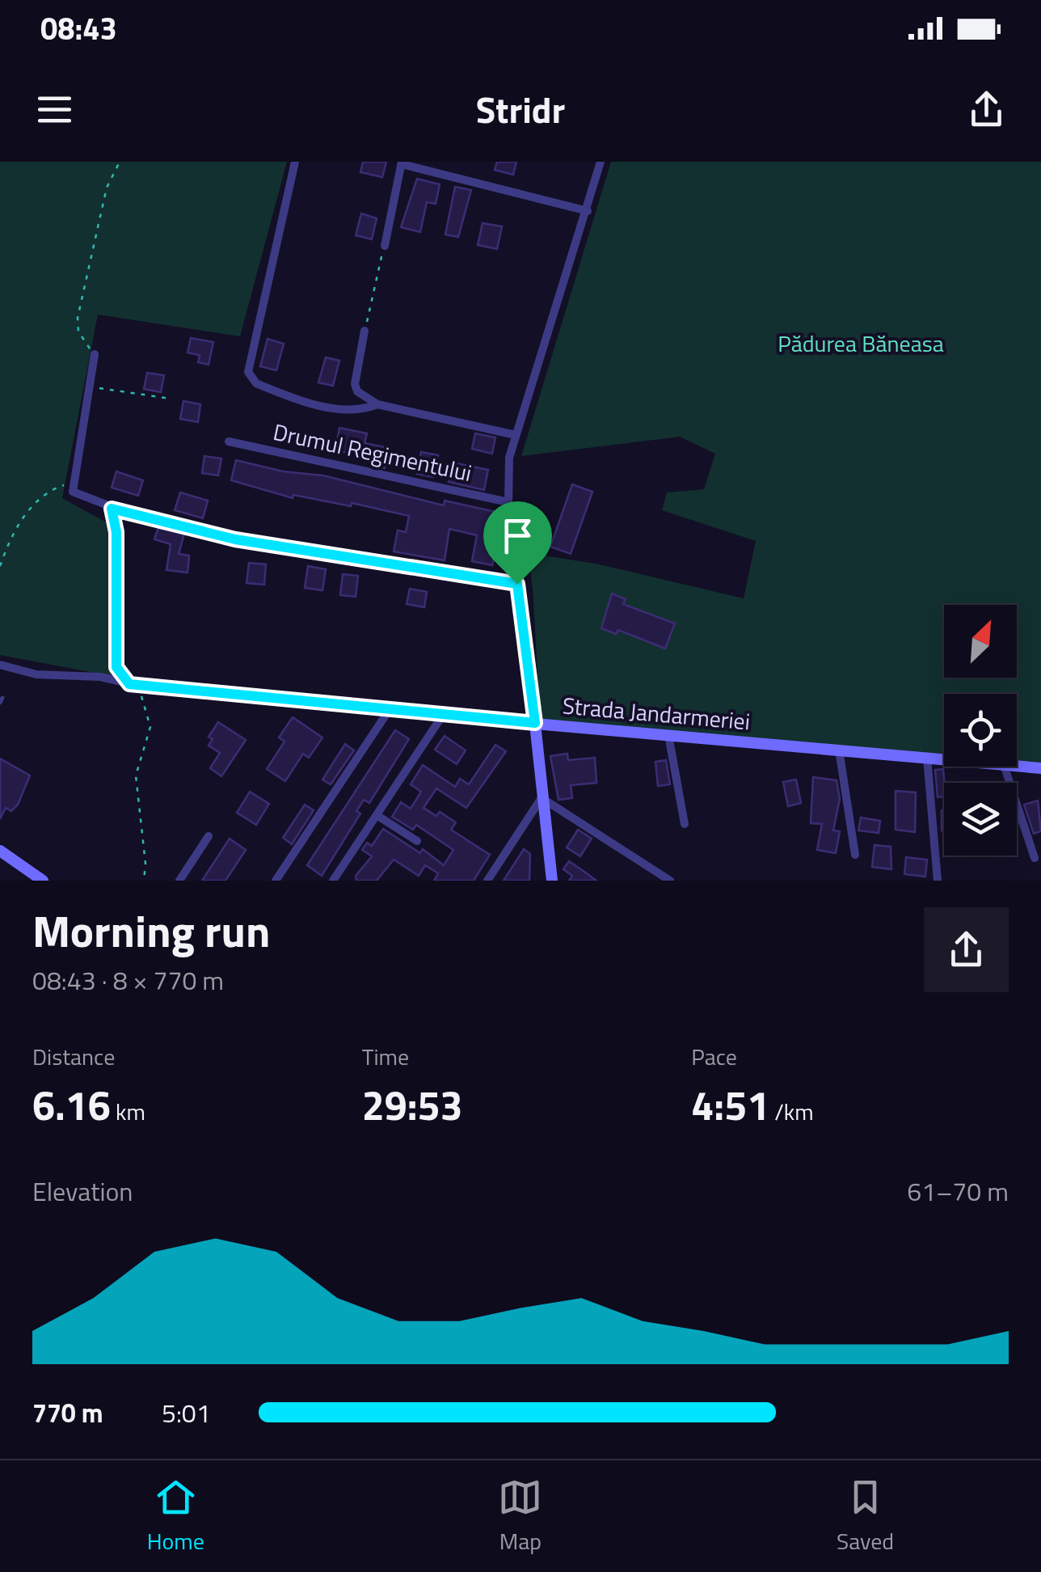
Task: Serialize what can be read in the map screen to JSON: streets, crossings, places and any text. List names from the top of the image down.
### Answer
{
  "streets": {
    "street": ["Drumul Regimentului", "Strada Jandarmeriei"]
  },
  "parks": ["Pădurea Băneasa"],
  "north": "top right",
  "page": {
    "status": "08:43",
    "header": "Stridr",
    "heading": ["Morning run", "08:43 · 8 × 770 m"],
    "stats": [
      ["Distance", "6.16 km"],
      ["Time", "29:53"],
      ["Pace", "4:51 /km"]
    ],
    "chart": ["Elevation", "61–70 m"],
    "list": [
      {
        "name": "770 m",
        "note": "5:01"
      }
    ],
    "tabs": ["Home", "Map", "Saved"]
  }
}
